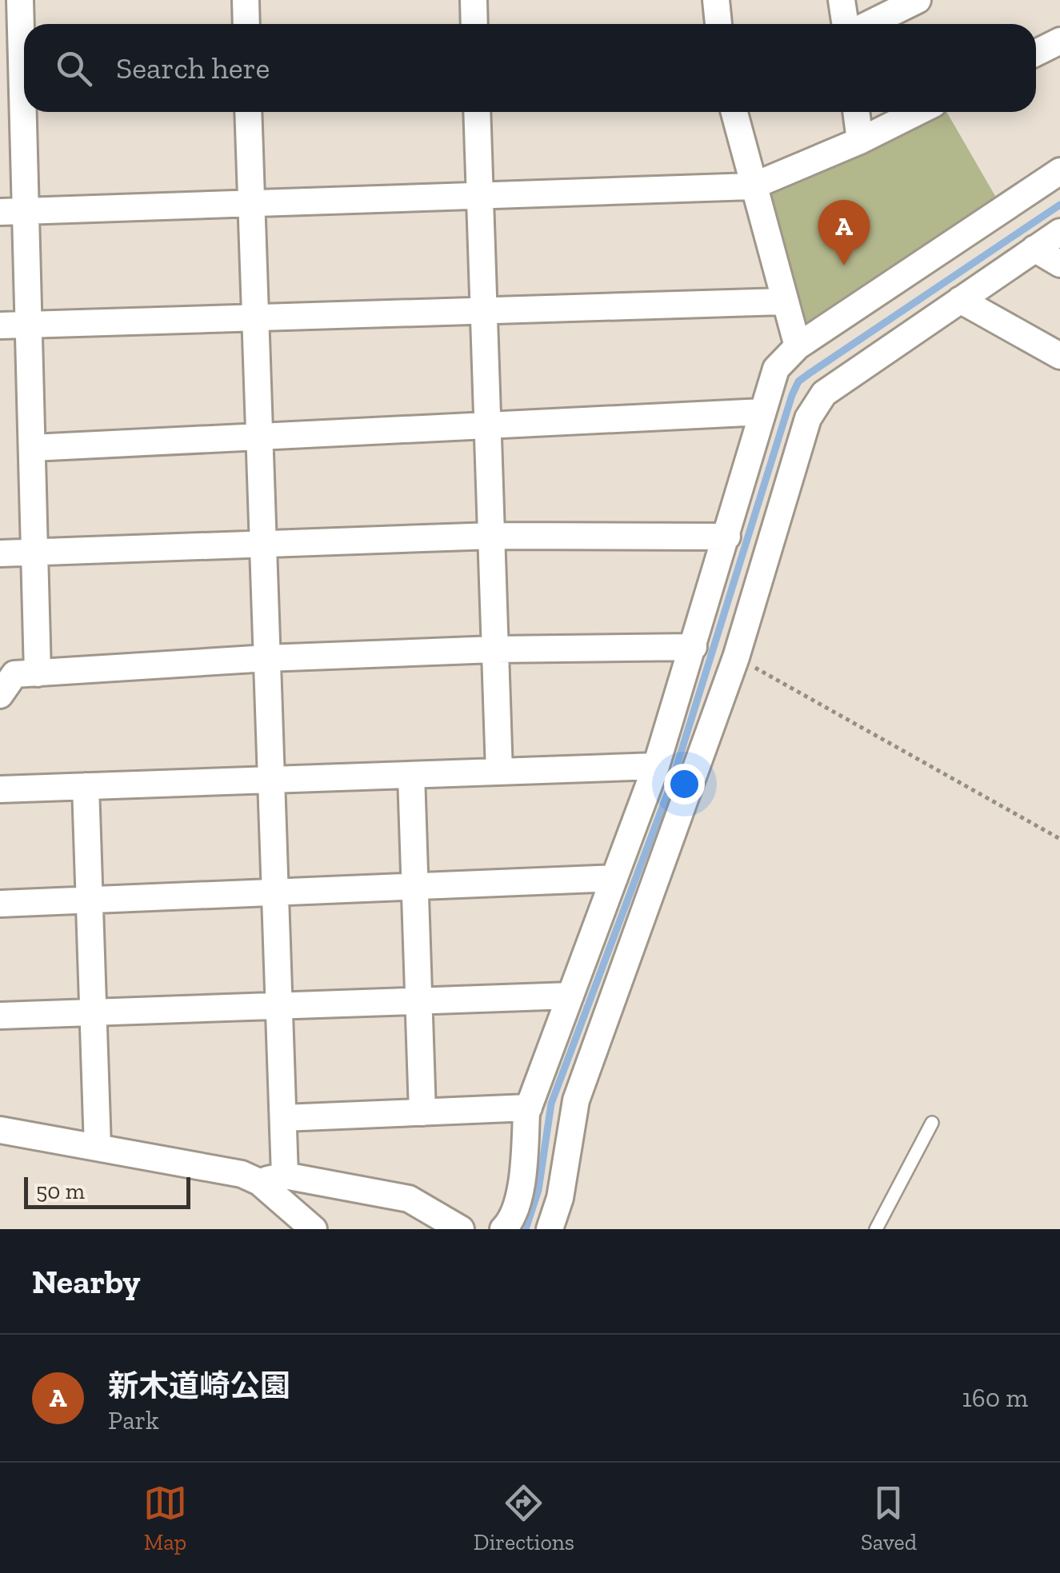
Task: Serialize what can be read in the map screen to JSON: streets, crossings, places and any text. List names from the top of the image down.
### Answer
{
  "scale_bar": "50 m",
  "page": {
    "search": "Search here",
    "pins": "A",
    "scale": "50 m",
    "heading": "Nearby",
    "list": [
      {
        "mark": "A",
        "name": "新木道崎公園",
        "note": "Park",
        "value": "160 m"
      }
    ],
    "nav": ["Map", "Directions", "Saved"]
  }
}
